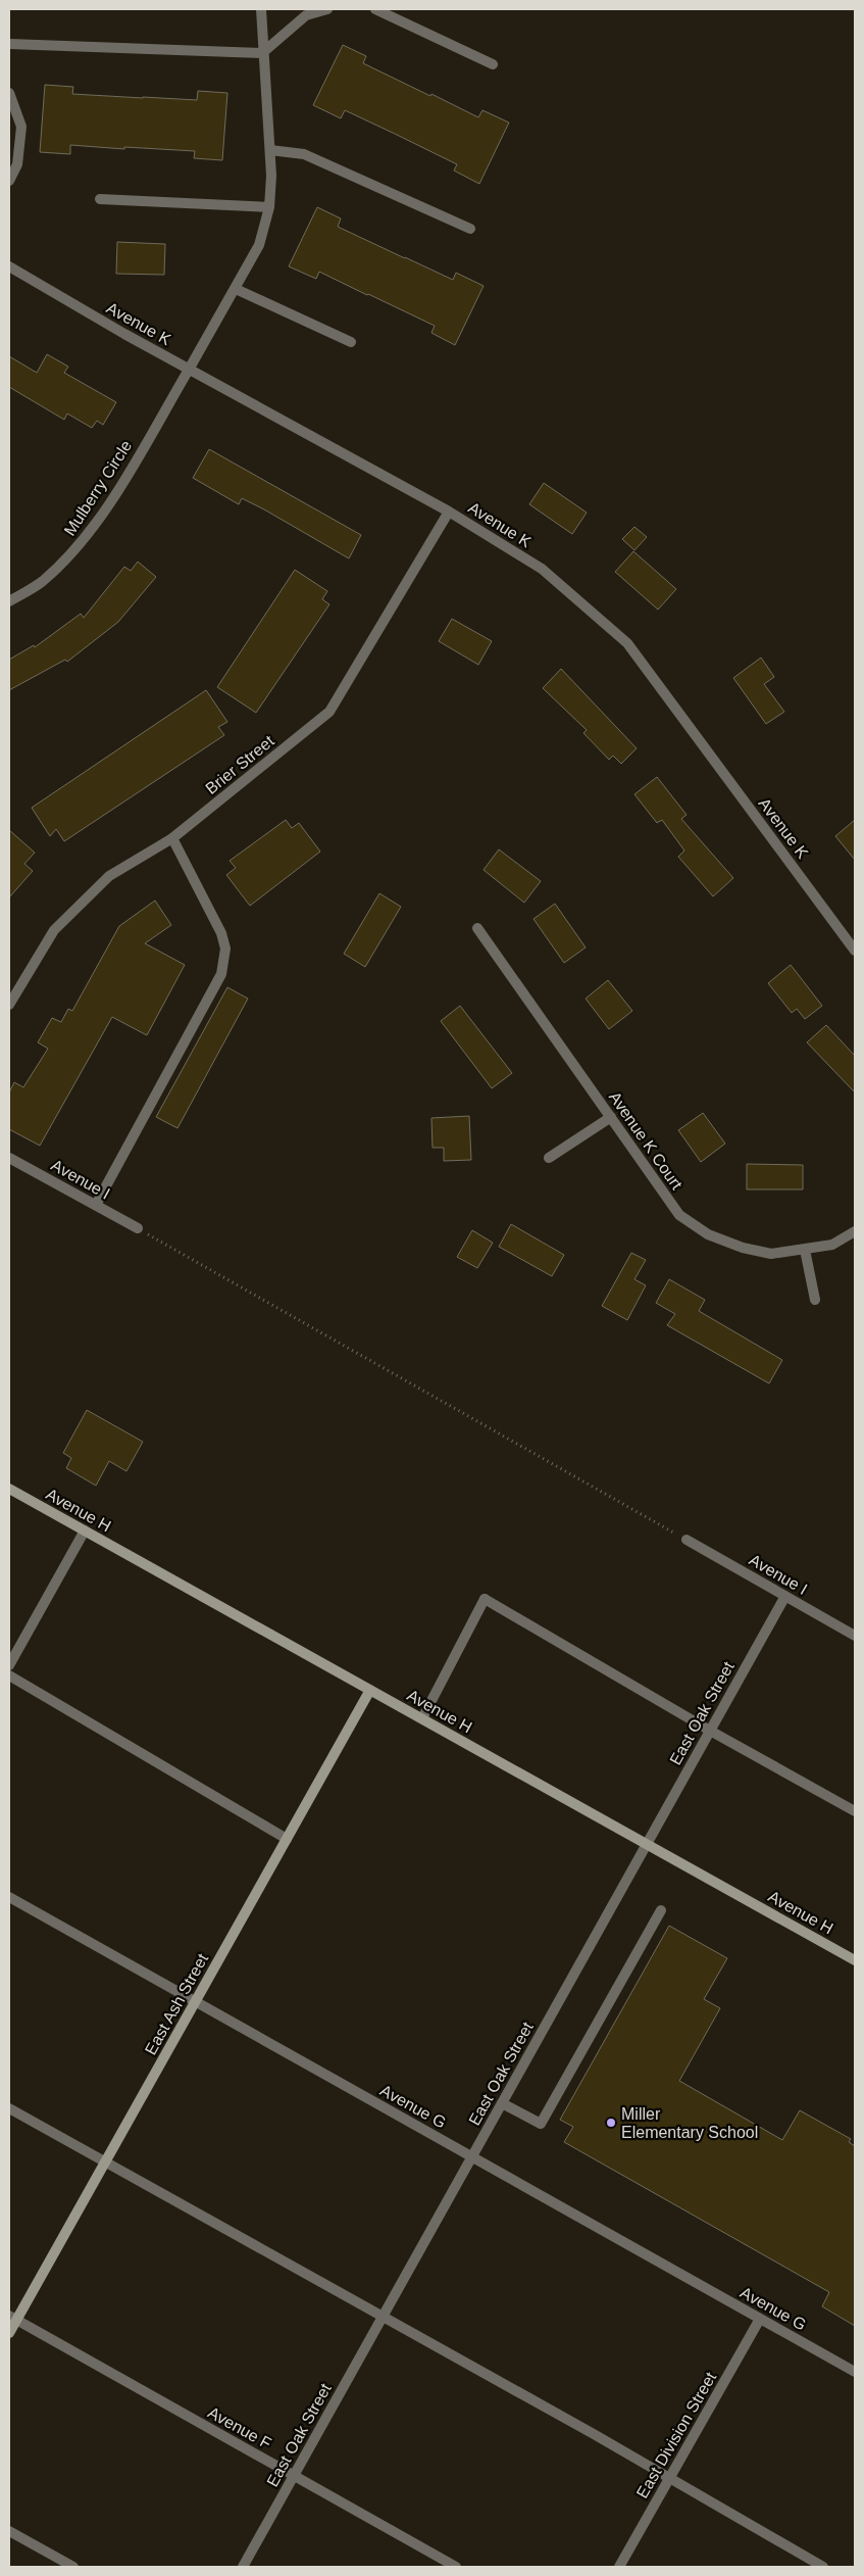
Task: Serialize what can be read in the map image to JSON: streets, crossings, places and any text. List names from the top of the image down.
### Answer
{
  "streets": {
    "street": [
      "Avenue K",
      "Mulberry Circle",
      "Brier Street",
      "Avenue K Court",
      "Avenue I",
      "Avenue H",
      "East Oak Street",
      "East Ash Street",
      "Avenue G",
      "Avenue F",
      "East Division Street"
    ]
  },
  "crossings": [
    ["Avenue K", "Mulberry Circle"],
    ["Avenue K", "Brier Street"],
    ["Avenue I", "East Oak Street"],
    ["Avenue H", "East Oak Street"],
    ["Avenue H", "East Ash Street"],
    ["East Oak Street", "Avenue G"],
    ["East Oak Street", "Avenue F"],
    ["East Ash Street", "Avenue G"],
    ["East Ash Street", "Avenue F"],
    ["Avenue G", "East Division Street"]
  ],
  "places": ["Miller Elementary School"]
}
